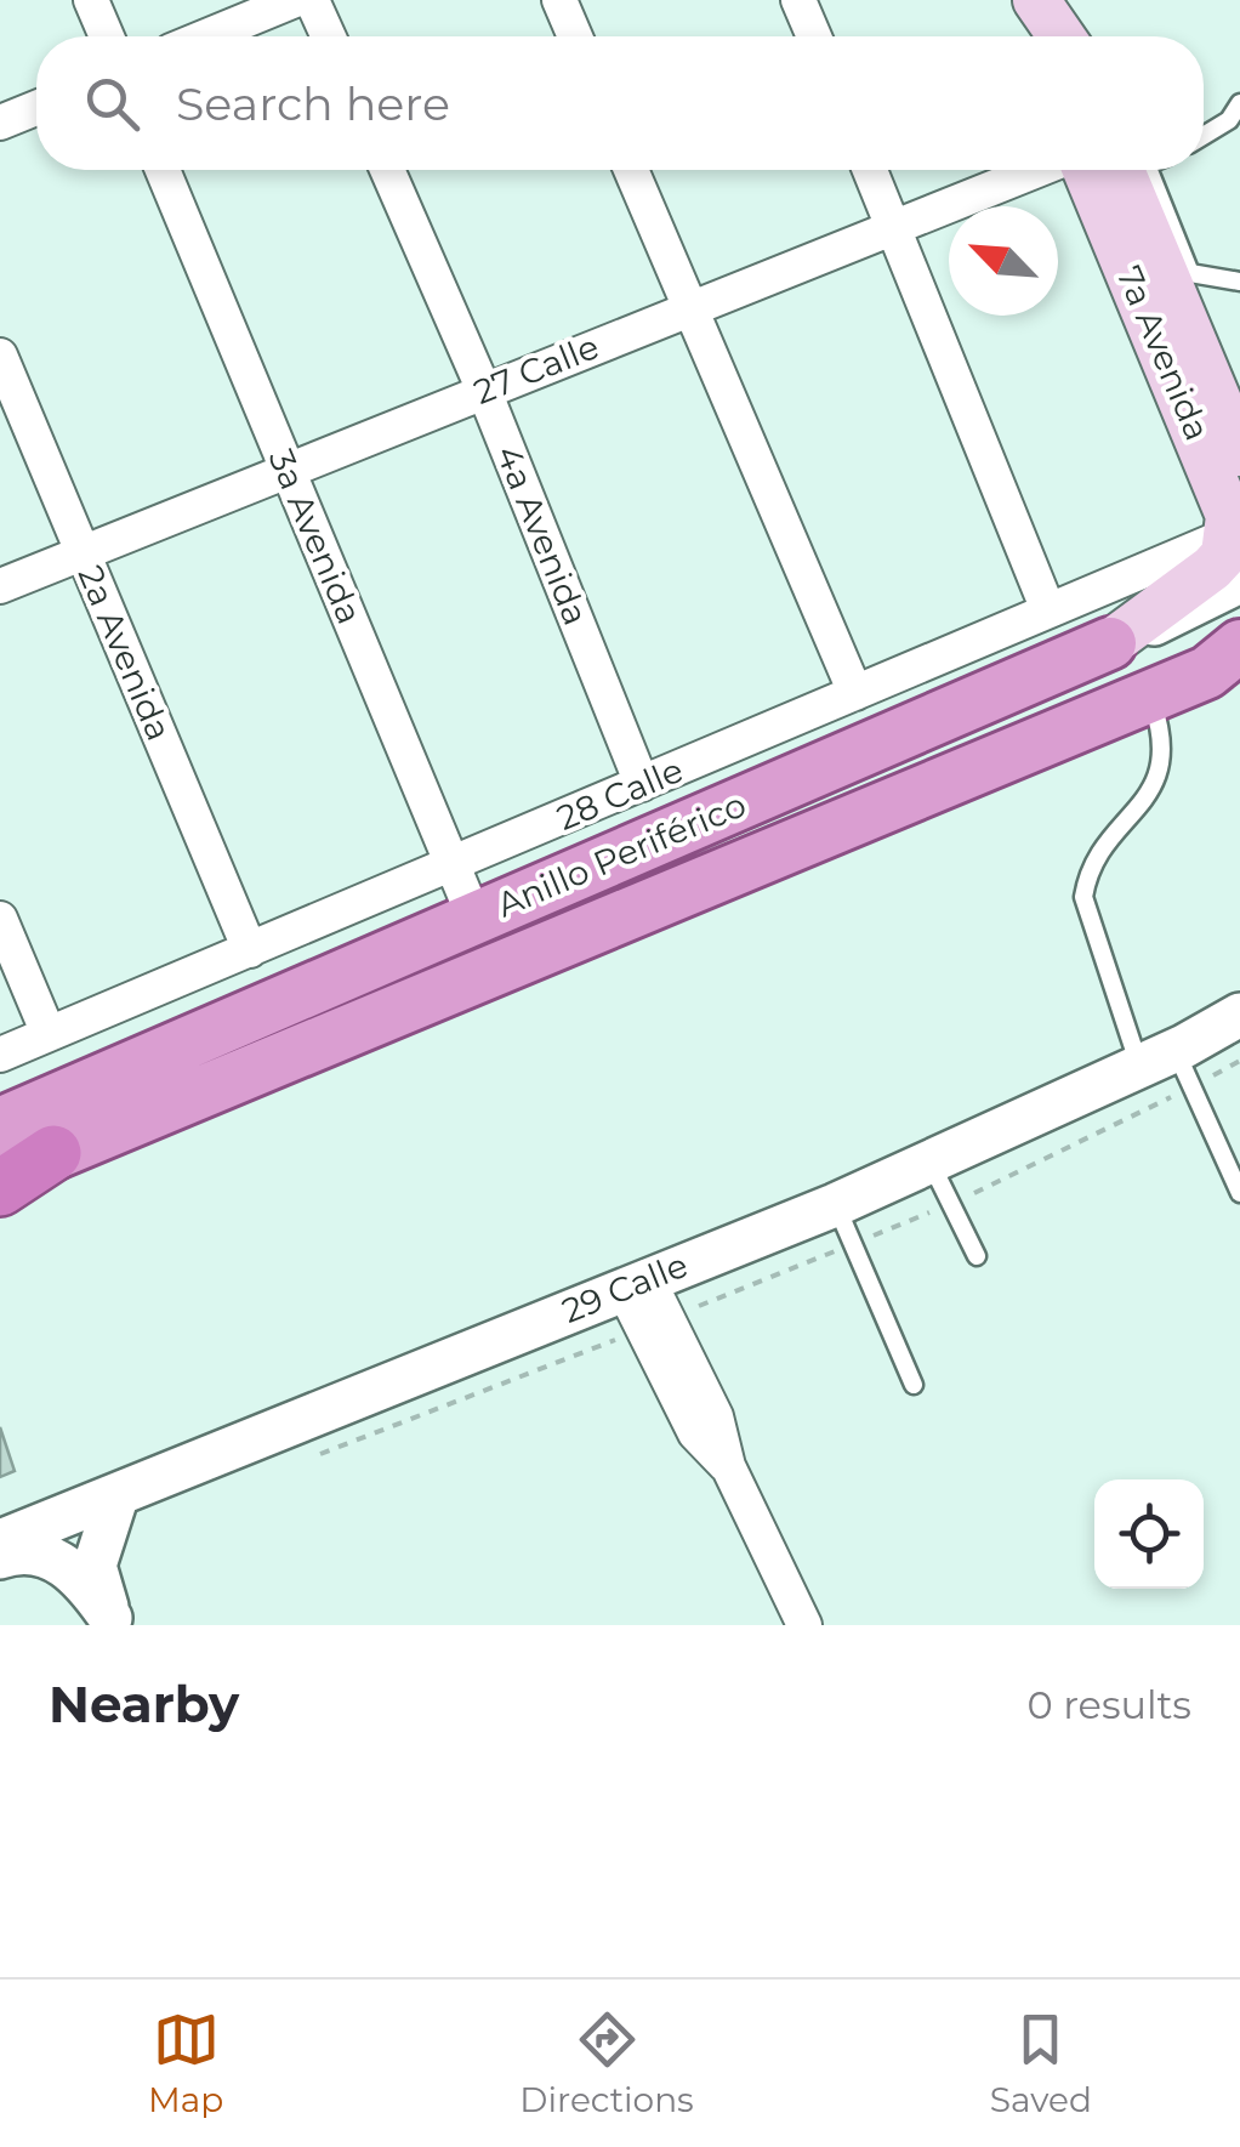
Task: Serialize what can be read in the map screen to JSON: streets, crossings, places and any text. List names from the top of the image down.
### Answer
{
  "streets": {
    "main road": ["7a Avenida", "Anillo Periférico"],
    "street": [
      "27 Calle",
      "4a Avenida",
      "3a Avenida",
      "2a Avenida",
      "28 Calle",
      "29 Calle"
    ]
  },
  "crossings": [
    ["7a Avenida", "28 Calle"],
    ["27 Calle", "4a Avenida"],
    ["27 Calle", "3a Avenida"],
    ["27 Calle", "2a Avenida"],
    ["4a Avenida", "28 Calle"],
    ["3a Avenida", "28 Calle"],
    ["3a Avenida", "Anillo Periférico"],
    ["2a Avenida", "28 Calle"]
  ],
  "north": "top left",
  "page": {
    "search": "Search here",
    "heading": ["Nearby", "0 results"],
    "nav": ["Map", "Directions", "Saved"]
  }
}
